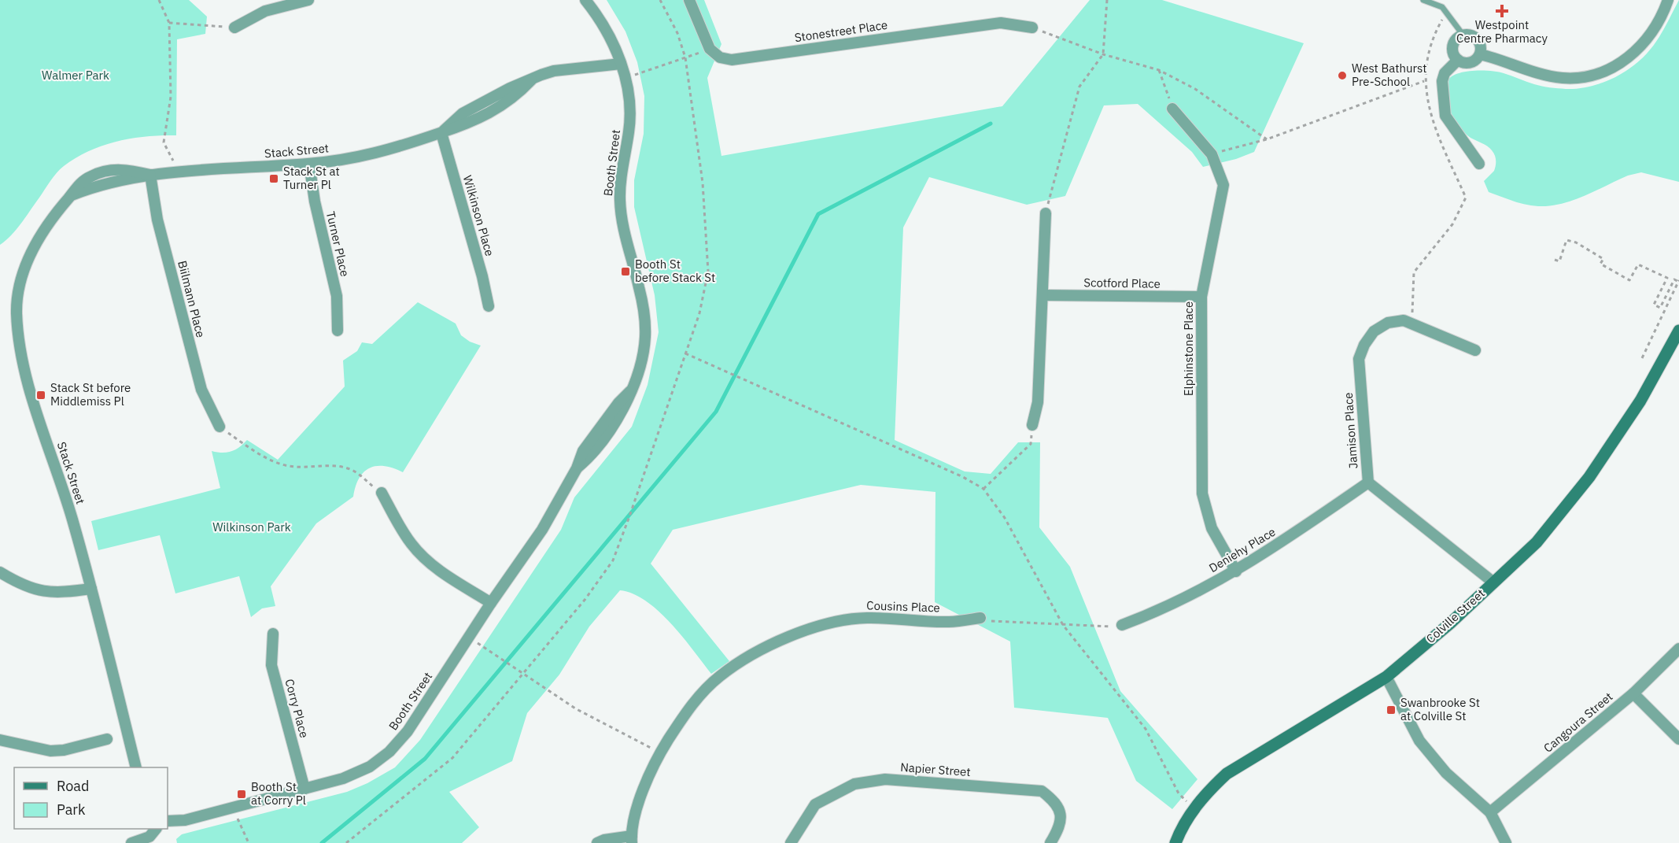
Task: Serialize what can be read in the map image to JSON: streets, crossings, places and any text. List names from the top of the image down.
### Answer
{
  "streets": {
    "street": [
      "Stonestreet Place",
      "Stack Street",
      "Booth Street",
      "Wilkinson Place",
      "Turner Place",
      "Scotford Place",
      "Biilmann Place",
      "Elphinstone Place",
      "Jamison Place",
      "Deniehy Place",
      "Cousins Place",
      "Colville Street",
      "Corry Place",
      "Cangoura Street",
      "Napier Street"
    ]
  },
  "crossings": [
    ["Stack Street", "Booth Street"],
    ["Stack Street", "Wilkinson Place"],
    ["Stack Street", "Turner Place"],
    ["Stack Street", "Biilmann Place"],
    ["Booth Street", "Corry Place"],
    ["Scotford Place", "Elphinstone Place"],
    ["Elphinstone Place", "Deniehy Place"],
    ["Jamison Place", "Deniehy Place"],
    ["Jamison Place", "Colville Street"]
  ],
  "parks": ["Walmer Park", "Wilkinson Park"],
  "places": {
    "health": ["Westpoint Centre Pharmacy"],
    "other": ["West Bathurst Pre-School"],
    "transit": [
      "Stack St at Turner Pl",
      "Booth St before Stack St",
      "Stack St before Middlemiss Pl",
      "Swanbrooke St at Colville St",
      "Booth St at Corry Pl"
    ]
  },
  "legend": ["Road", "Park"]
}
